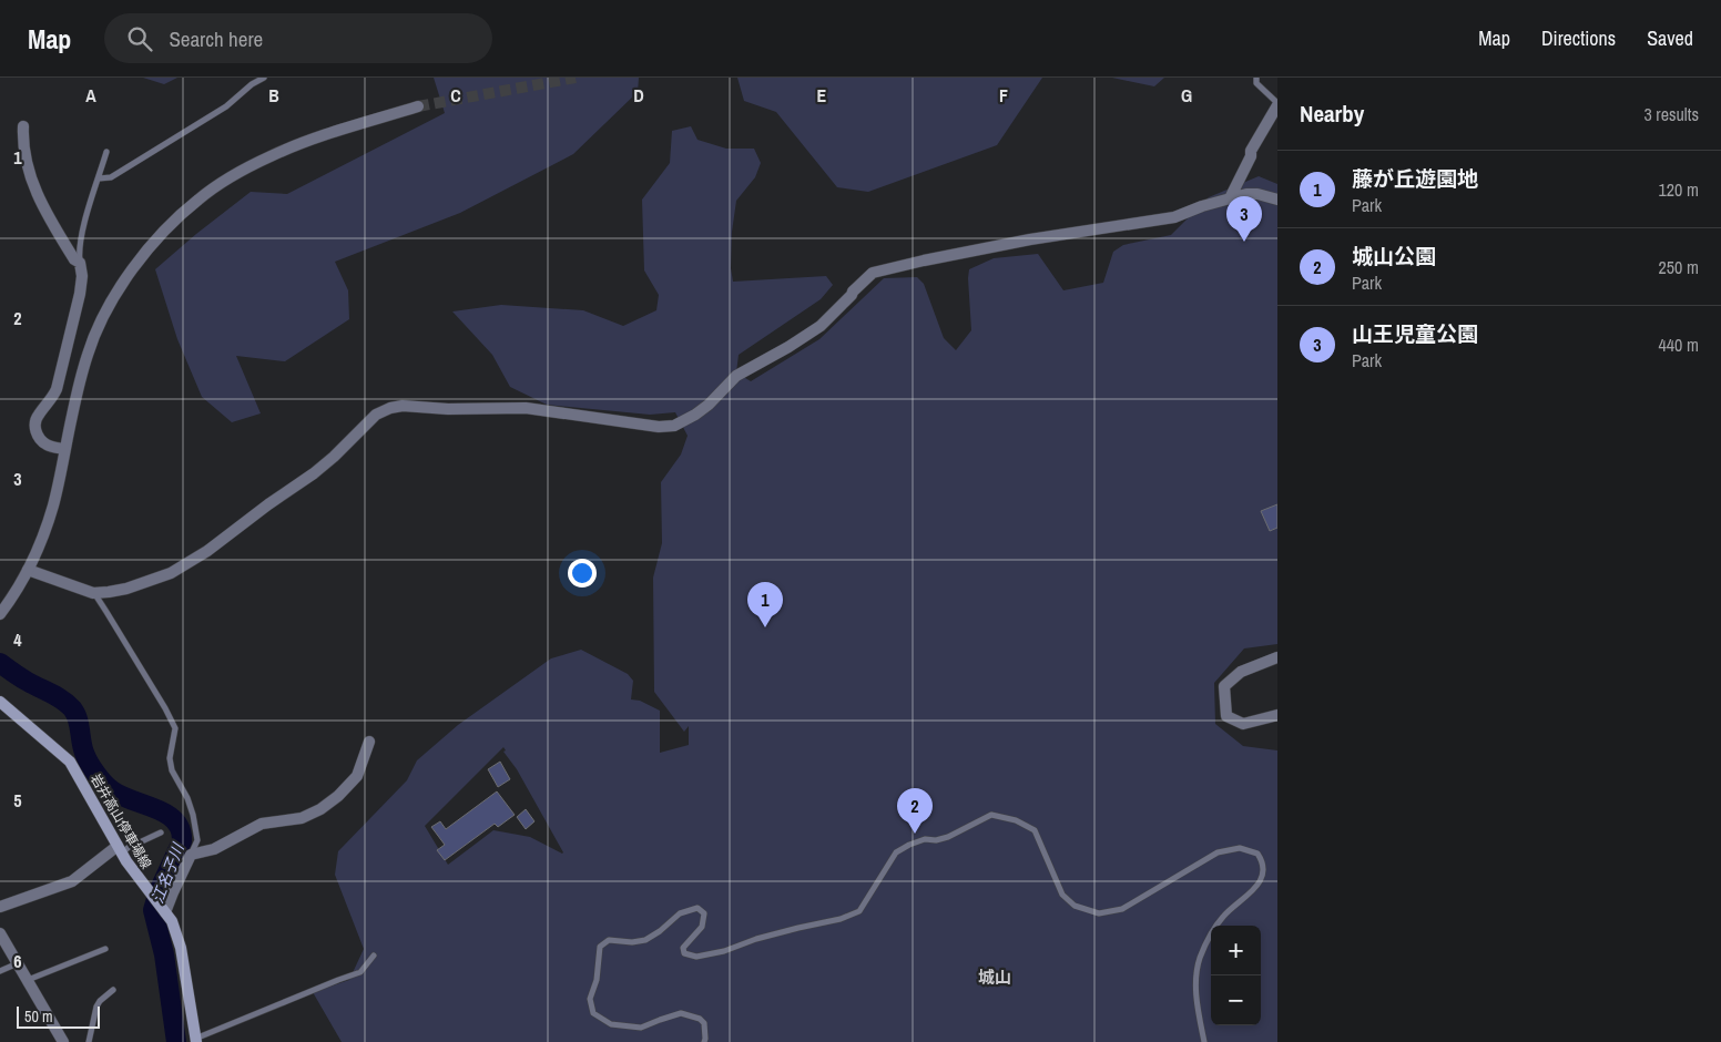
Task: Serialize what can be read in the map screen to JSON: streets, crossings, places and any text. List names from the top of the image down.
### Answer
{
  "streets": {
    "main road": ["岩井高山停車場線"]
  },
  "districts": ["城山"],
  "water": ["江名子川"],
  "scale_bar": "50 m",
  "page": {
    "header": "Map",
    "search": "Search here",
    "nav": ["Map", "Directions", "Saved"],
    "heading": ["Nearby", "3 results"],
    "list": [
      {
        "mark": "1",
        "name": "藤が丘遊園地",
        "note": "Park",
        "value": "120 m"
      },
      {
        "mark": "2",
        "name": "城山公園",
        "note": "Park",
        "value": "250 m"
      },
      {
        "mark": "3",
        "name": "山王児童公園",
        "note": "Park",
        "value": "440 m"
      }
    ],
    "pins": ["3", "1", "2"],
    "map_buttons": ["+", "−"],
    "scale": "50 m"
  },
  "grid": {
    "columns": [
      "A",
      "B",
      "C",
      "D",
      "E",
      "F",
      "G"
    ],
    "rows": [
      "1",
      "2",
      "3",
      "4",
      "5",
      "6"
    ]
  }
}
